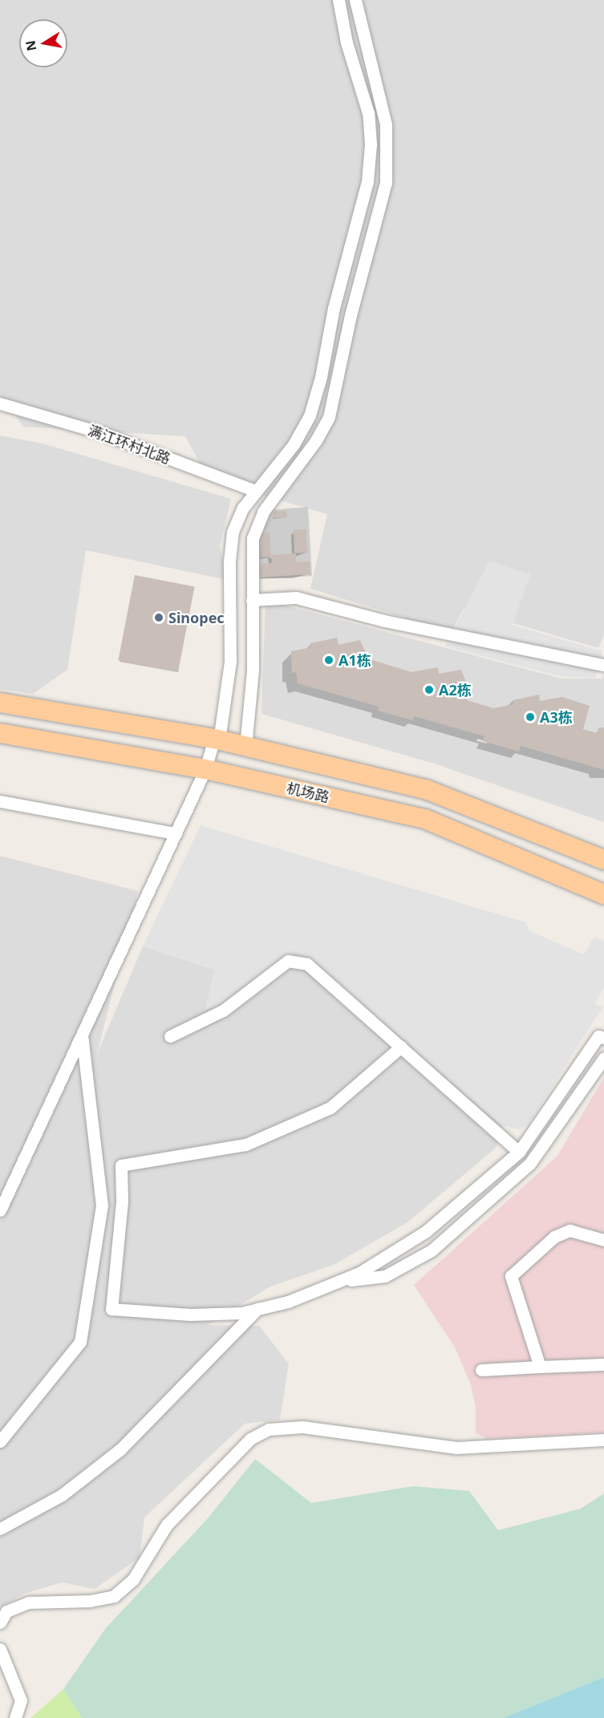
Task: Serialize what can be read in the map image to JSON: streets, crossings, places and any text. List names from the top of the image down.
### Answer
{
  "streets": {
    "main road": ["机场路"],
    "street": ["满江环村北路"]
  },
  "places": [
    "Sinopec",
    "A1栋",
    "A2栋",
    "A3栋"
  ],
  "north": "left"
}
